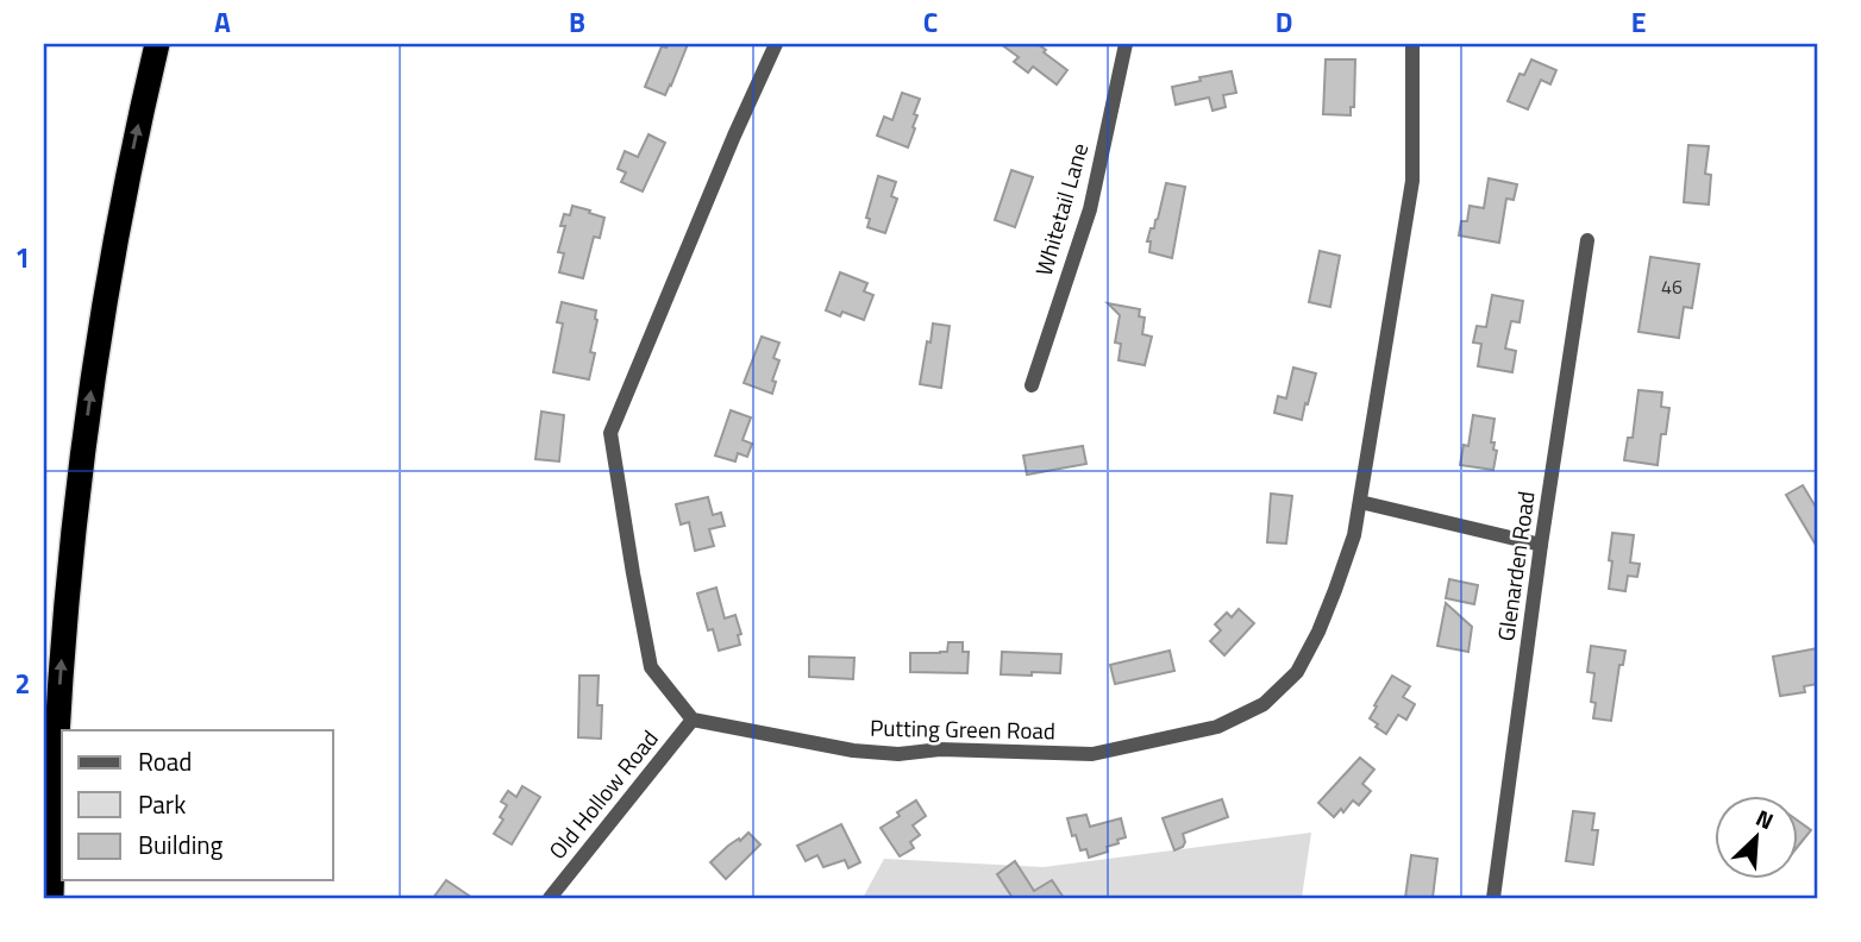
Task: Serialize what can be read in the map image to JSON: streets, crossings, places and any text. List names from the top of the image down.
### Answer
{
  "streets": {
    "street": [
      "Whitetail Lane",
      "Glenarden Road",
      "Putting Green Road",
      "Old Hollow Road"
    ]
  },
  "crossings": [
    ["Putting Green Road", "Old Hollow Road"]
  ],
  "house_numbers": ["46"],
  "legend": ["Road", "Park", "Building"],
  "north": "top right",
  "grid": {
    "columns": [
      "A",
      "B",
      "C",
      "D",
      "E"
    ],
    "rows": ["1", "2"]
  }
}
